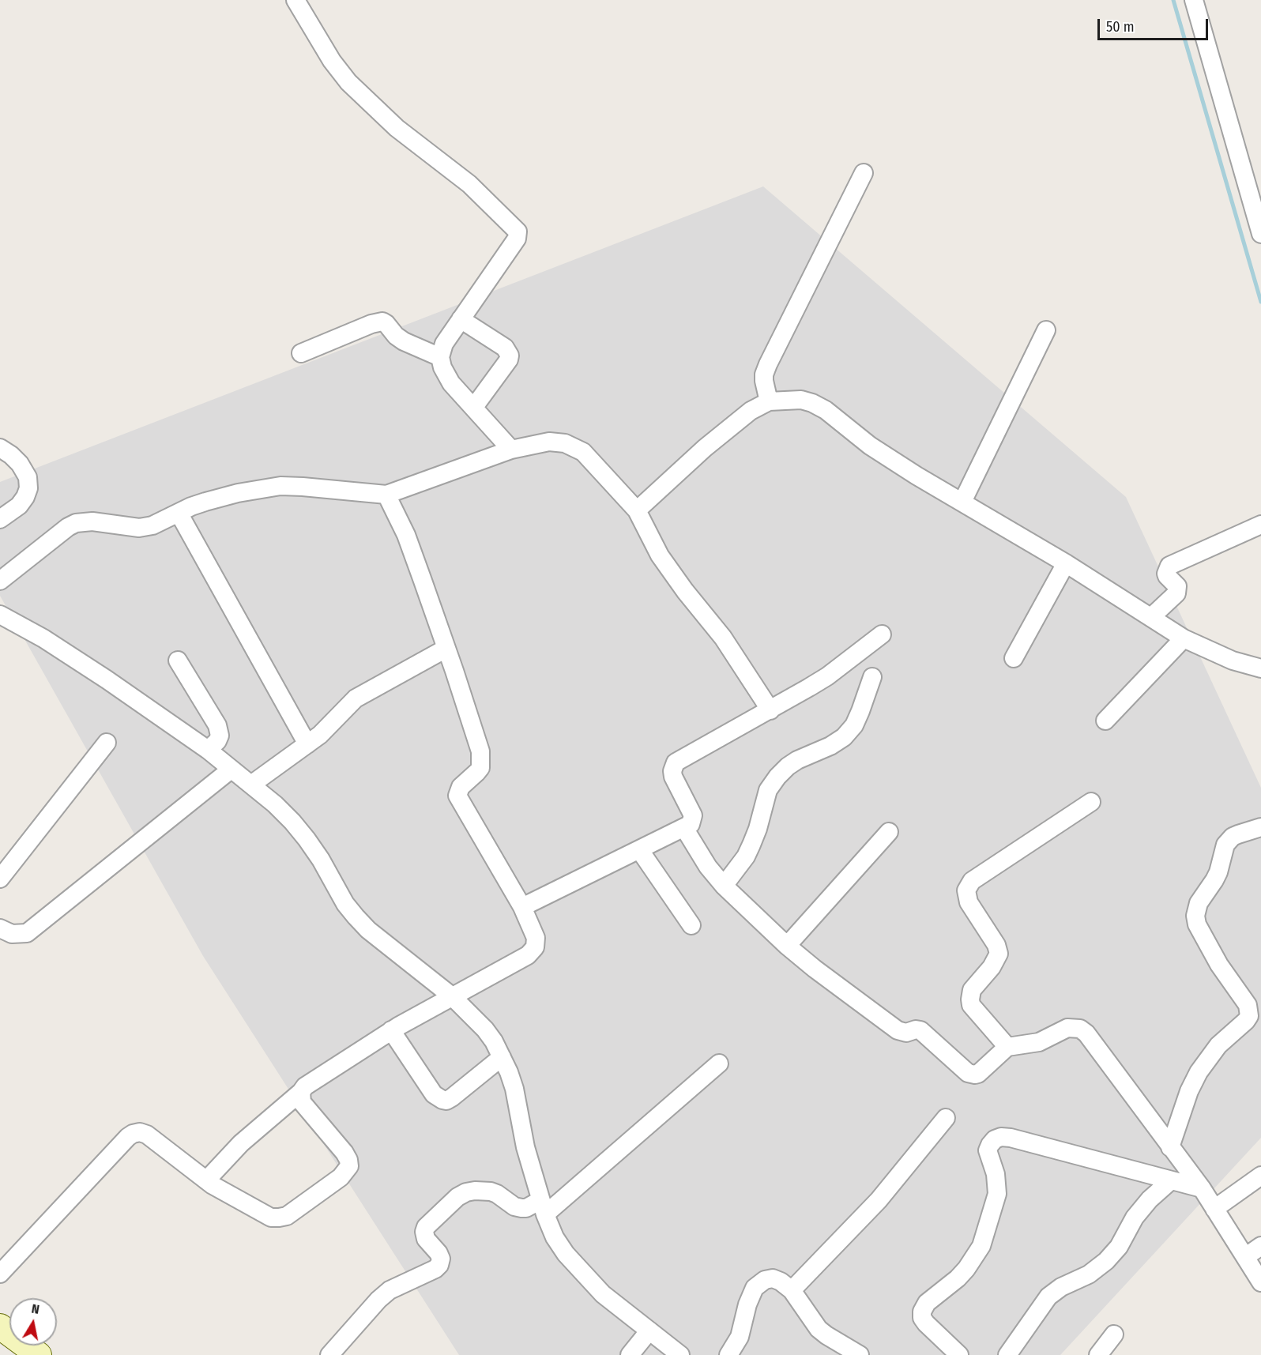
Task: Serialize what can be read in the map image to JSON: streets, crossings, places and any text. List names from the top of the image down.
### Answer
{
  "scale_bar": "50 m",
  "north": "top"
}
